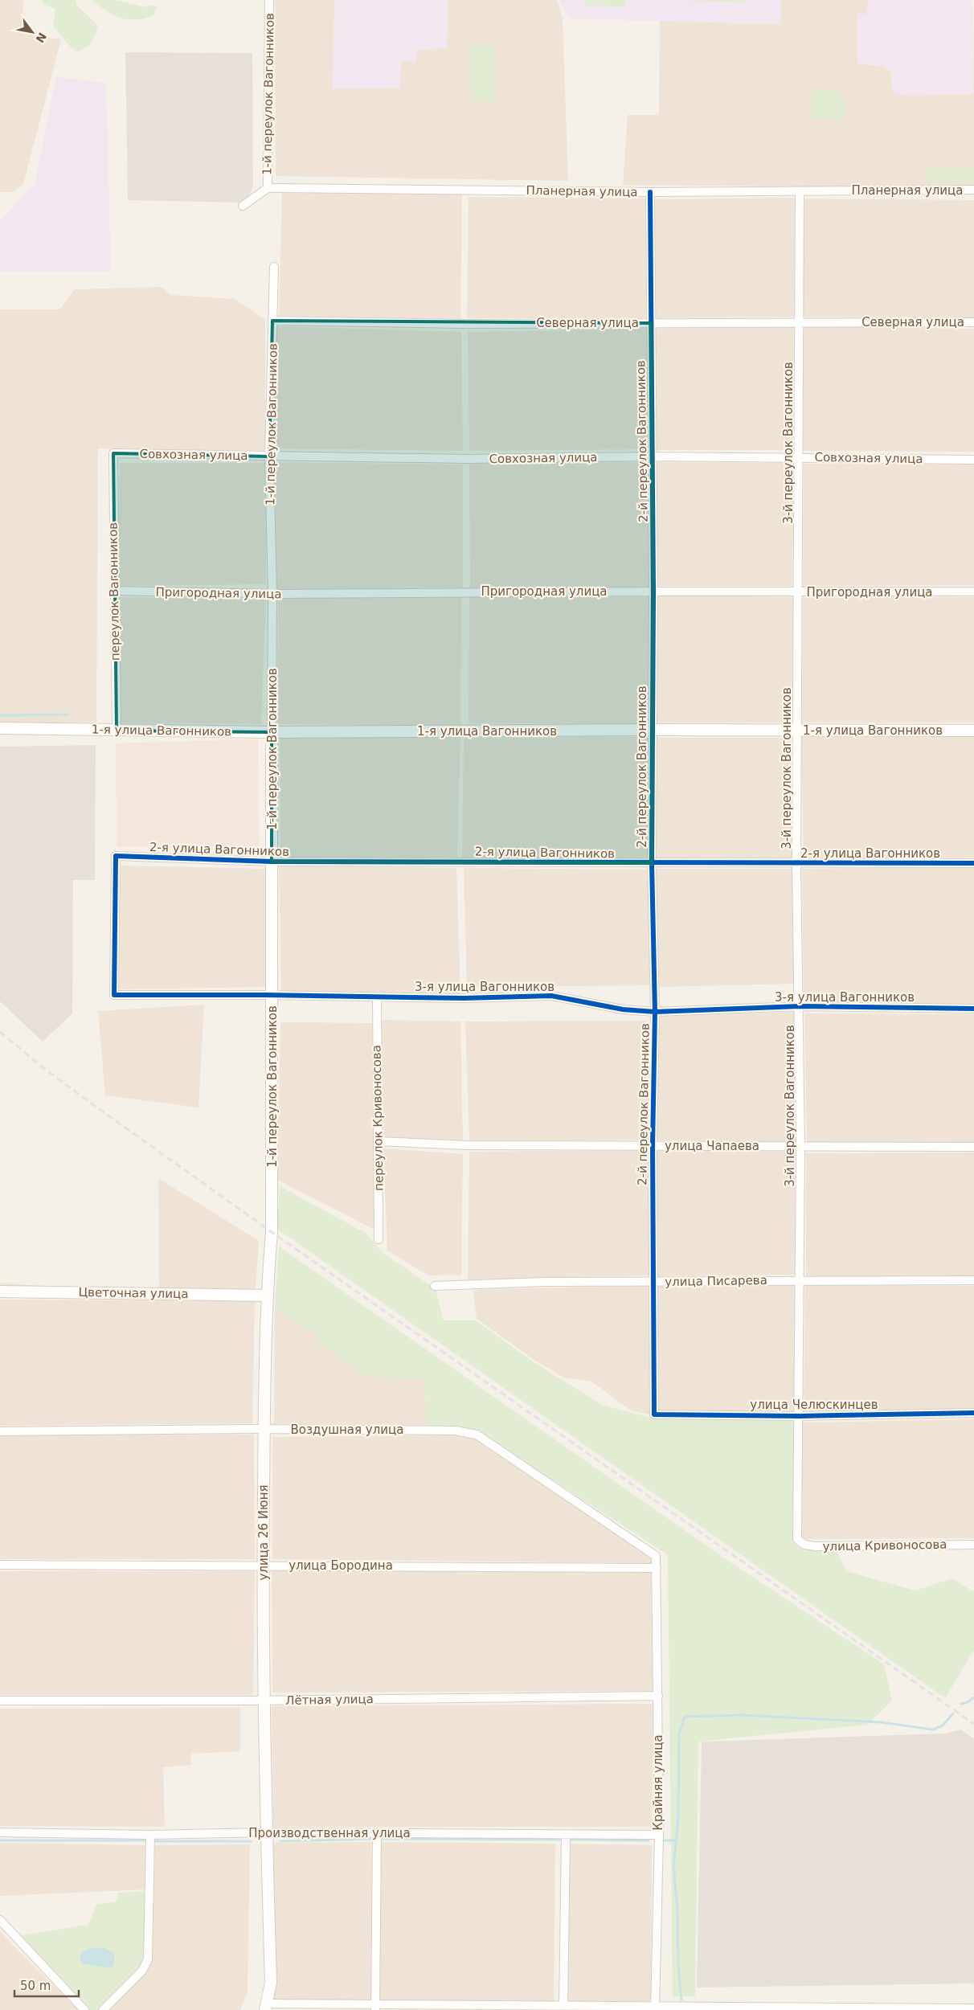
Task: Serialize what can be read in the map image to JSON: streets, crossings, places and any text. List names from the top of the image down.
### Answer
{
  "streets": {
    "main road": [
      "1-й переулок Вагонников",
      "1-я улица Вагонников",
      "Цветочная улица",
      "улица 26 Июня"
    ],
    "street": [
      "Планерная улица",
      "Северная улица",
      "2-й переулок Вагонников",
      "3-й переулок Вагонников",
      "Совхозная улица",
      "переулок Вагонников",
      "Пригородная улица",
      "2-я улица Вагонников",
      "3-я улица Вагонников",
      "переулок Кривоносова",
      "улица Чапаева",
      "улица Писарева",
      "улица Челюскинцев",
      "Воздушная улица",
      "улица Кривоносова",
      "улица Бородина",
      "Лётная улица",
      "Крайняя улица",
      "Производственная улица"
    ]
  },
  "crossings": [
    ["1-й переулок Вагонников", "Планерная улица"],
    ["1-й переулок Вагонников", "Северная улица"],
    ["1-й переулок Вагонников", "Совхозная улица"],
    ["1-й переулок Вагонников", "Пригородная улица"],
    ["1-й переулок Вагонников", "1-я улица Вагонников"],
    ["1-й переулок Вагонников", "2-я улица Вагонников"],
    ["1-й переулок Вагонников", "3-я улица Вагонников"],
    ["1-й переулок Вагонников", "улица 26 Июня"],
    ["Планерная улица", "2-й переулок Вагонников"],
    ["Планерная улица", "3-й переулок Вагонников"],
    ["Северная улица", "2-й переулок Вагонников"],
    ["Северная улица", "3-й переулок Вагонников"],
    ["2-й переулок Вагонников", "Совхозная улица"],
    ["2-й переулок Вагонников", "Пригородная улица"],
    ["2-й переулок Вагонников", "1-я улица Вагонников"],
    ["2-й переулок Вагонников", "2-я улица Вагонников"],
    ["2-й переулок Вагонников", "3-я улица Вагонников"],
    ["2-й переулок Вагонников", "улица Чапаева"],
    ["2-й переулок Вагонников", "улица Писарева"],
    ["2-й переулок Вагонников", "улица Челюскинцев"],
    ["3-й переулок Вагонников", "Совхозная улица"],
    ["3-й переулок Вагонников", "Пригородная улица"],
    ["3-й переулок Вагонников", "1-я улица Вагонников"],
    ["3-й переулок Вагонников", "2-я улица Вагонников"],
    ["3-й переулок Вагонников", "3-я улица Вагонников"],
    ["3-й переулок Вагонников", "улица Чапаева"],
    ["3-й переулок Вагонников", "улица Писарева"],
    ["3-й переулок Вагонников", "улица Челюскинцев"],
    ["3-й переулок Вагонников", "улица Кривоносова"],
    ["Совхозная улица", "переулок Вагонников"],
    ["переулок Вагонников", "Пригородная улица"],
    ["переулок Вагонников", "1-я улица Вагонников"],
    ["2-я улица Вагонников", "3-я улица Вагонников"],
    ["3-я улица Вагонников", "переулок Кривоносова"],
    ["переулок Кривоносова", "улица Чапаева"],
    ["Цветочная улица", "улица 26 Июня"],
    ["Воздушная улица", "улица 26 Июня"],
    ["Воздушная улица", "Крайняя улица"],
    ["улица 26 Июня", "улица Бородина"],
    ["улица 26 Июня", "Лётная улица"],
    ["улица 26 Июня", "Производственная улица"],
    ["улица Бородина", "Крайняя улица"],
    ["Лётная улица", "Крайняя улица"],
    ["Крайняя улица", "Производственная улица"]
  ],
  "scale_bar": "50 m",
  "north": "bottom right"
}
